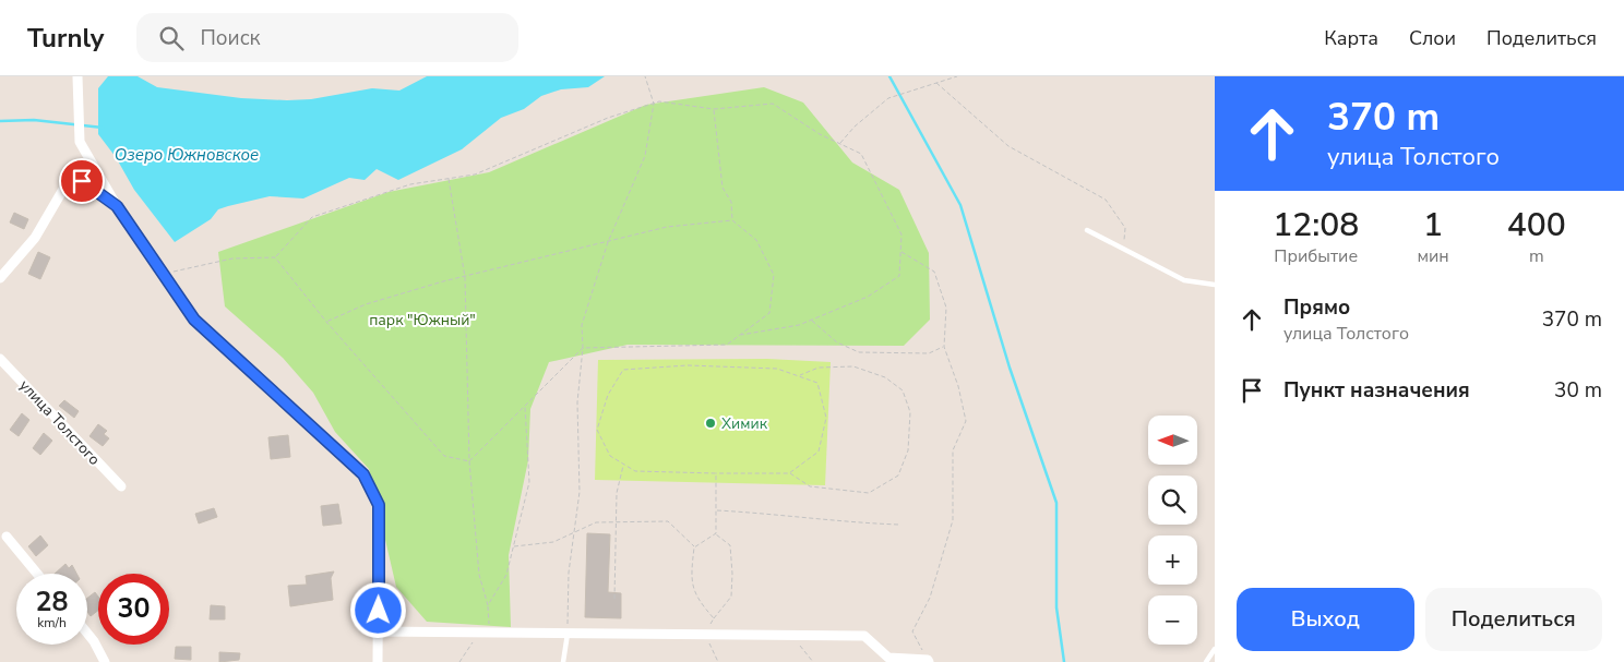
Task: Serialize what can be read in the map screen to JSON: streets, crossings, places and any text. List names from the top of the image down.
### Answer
{
  "streets": {
    "street": ["улица Толстого"]
  },
  "water": ["Озеро Южновское"],
  "parks": ["парк \"Южный\""],
  "places": ["Химик"],
  "north": "left",
  "page": {
    "header": "Turnly",
    "search": "Поиск",
    "nav": ["Карта", "Слои", "Поделиться"],
    "turn": ["370 m", "улица Толстого"],
    "eta": [
      "12:08",
      "Прибытие",
      "1",
      "мин",
      "400",
      "m"
    ],
    "list": [
      {
        "name": "Прямо",
        "note": "улица Толстого",
        "value": "370 m"
      },
      {
        "name": "Пункт назначения",
        "value": "30 m"
      }
    ],
    "map_buttons": ["+", "−"],
    "speed": "28 km/h",
    "limit": "30",
    "buttons": ["Выход", "Поделиться"]
  }
}
